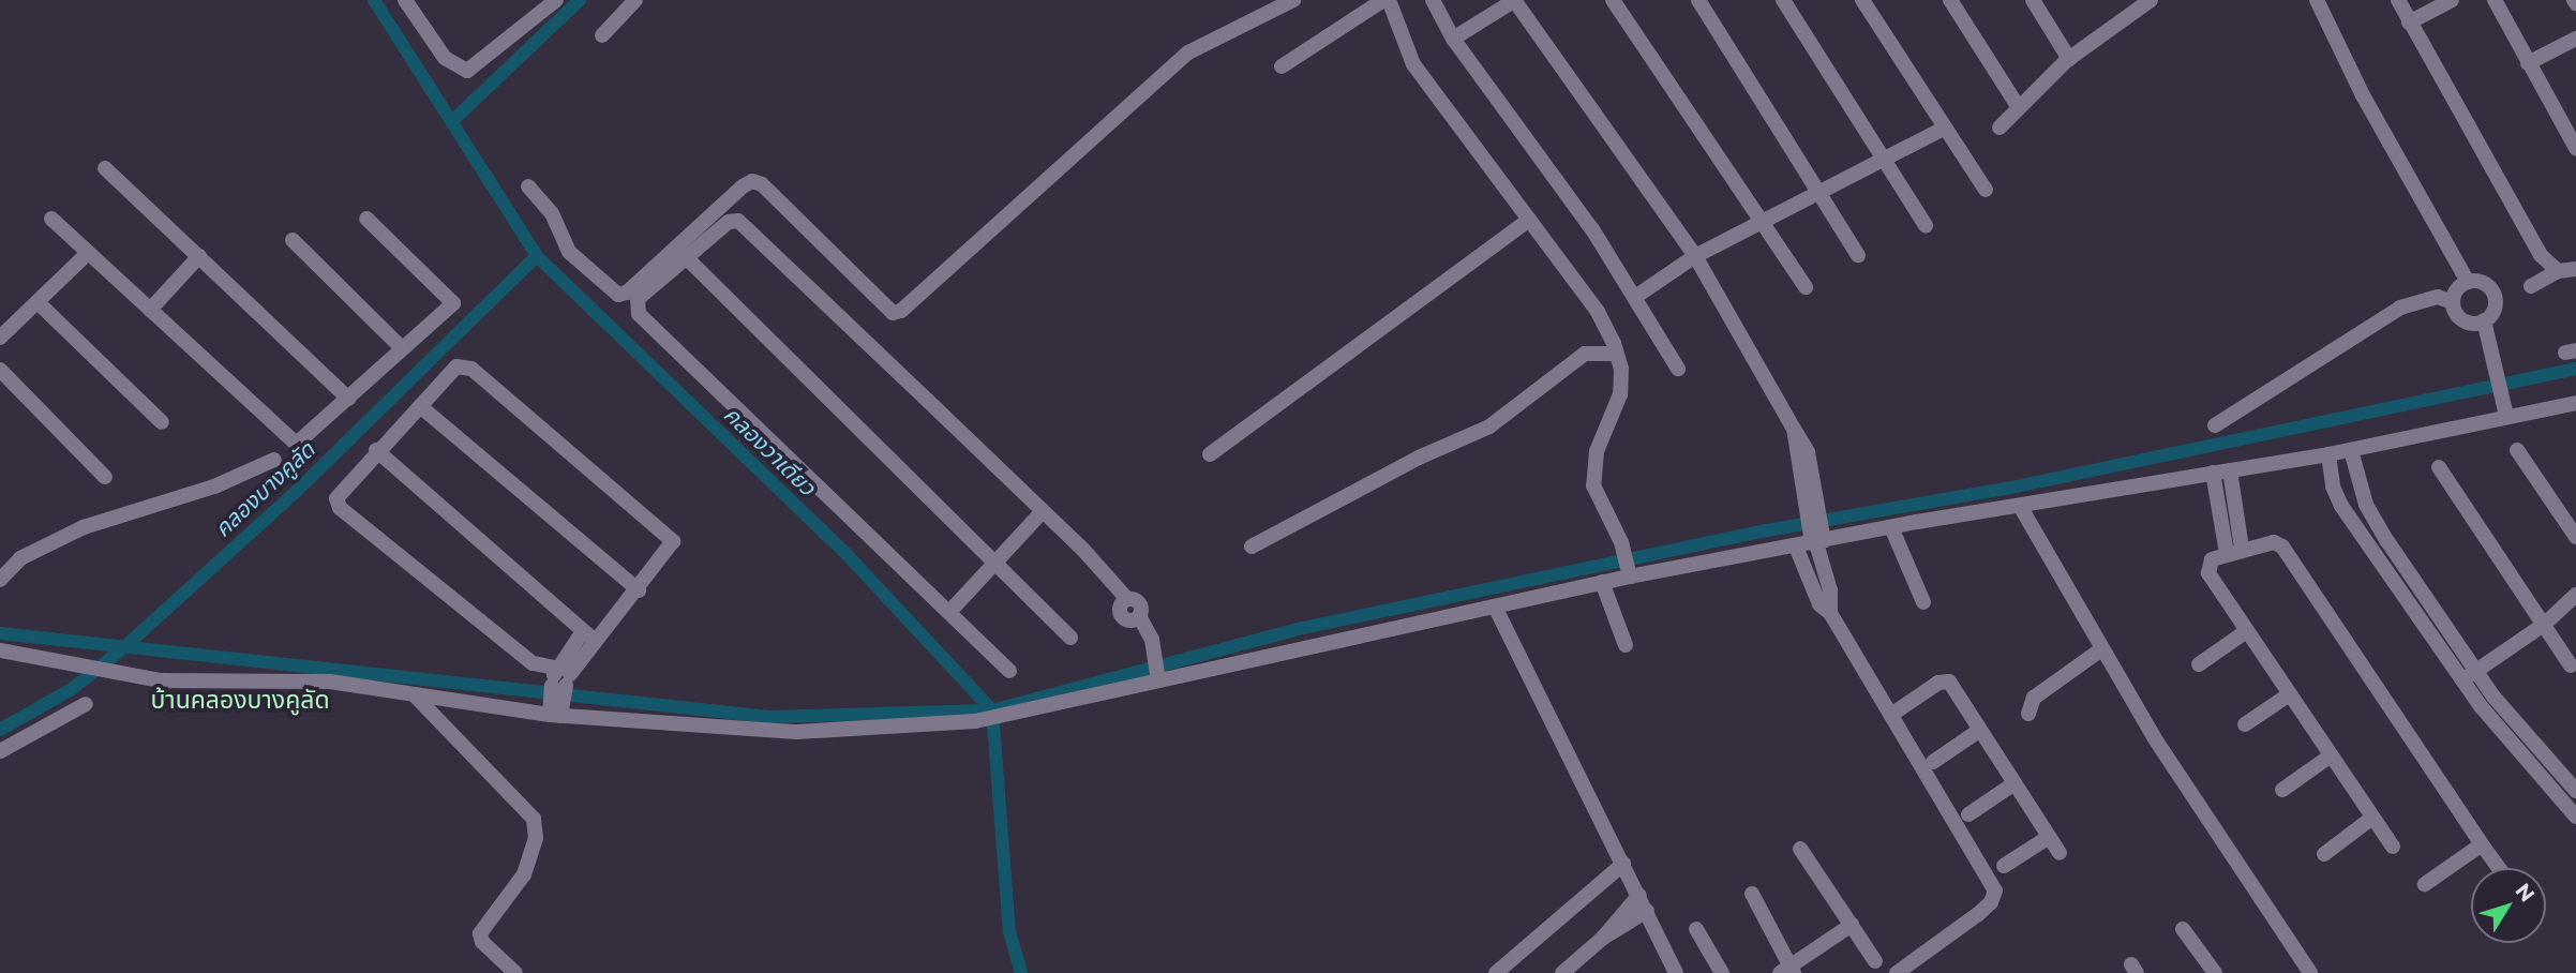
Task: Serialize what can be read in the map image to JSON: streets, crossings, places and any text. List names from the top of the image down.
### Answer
{
  "districts": ["บ้านคลองบางคูลัด"],
  "water": ["คลองวาเดียว", "คลองบางคูลัด"],
  "north": "top right"
}
